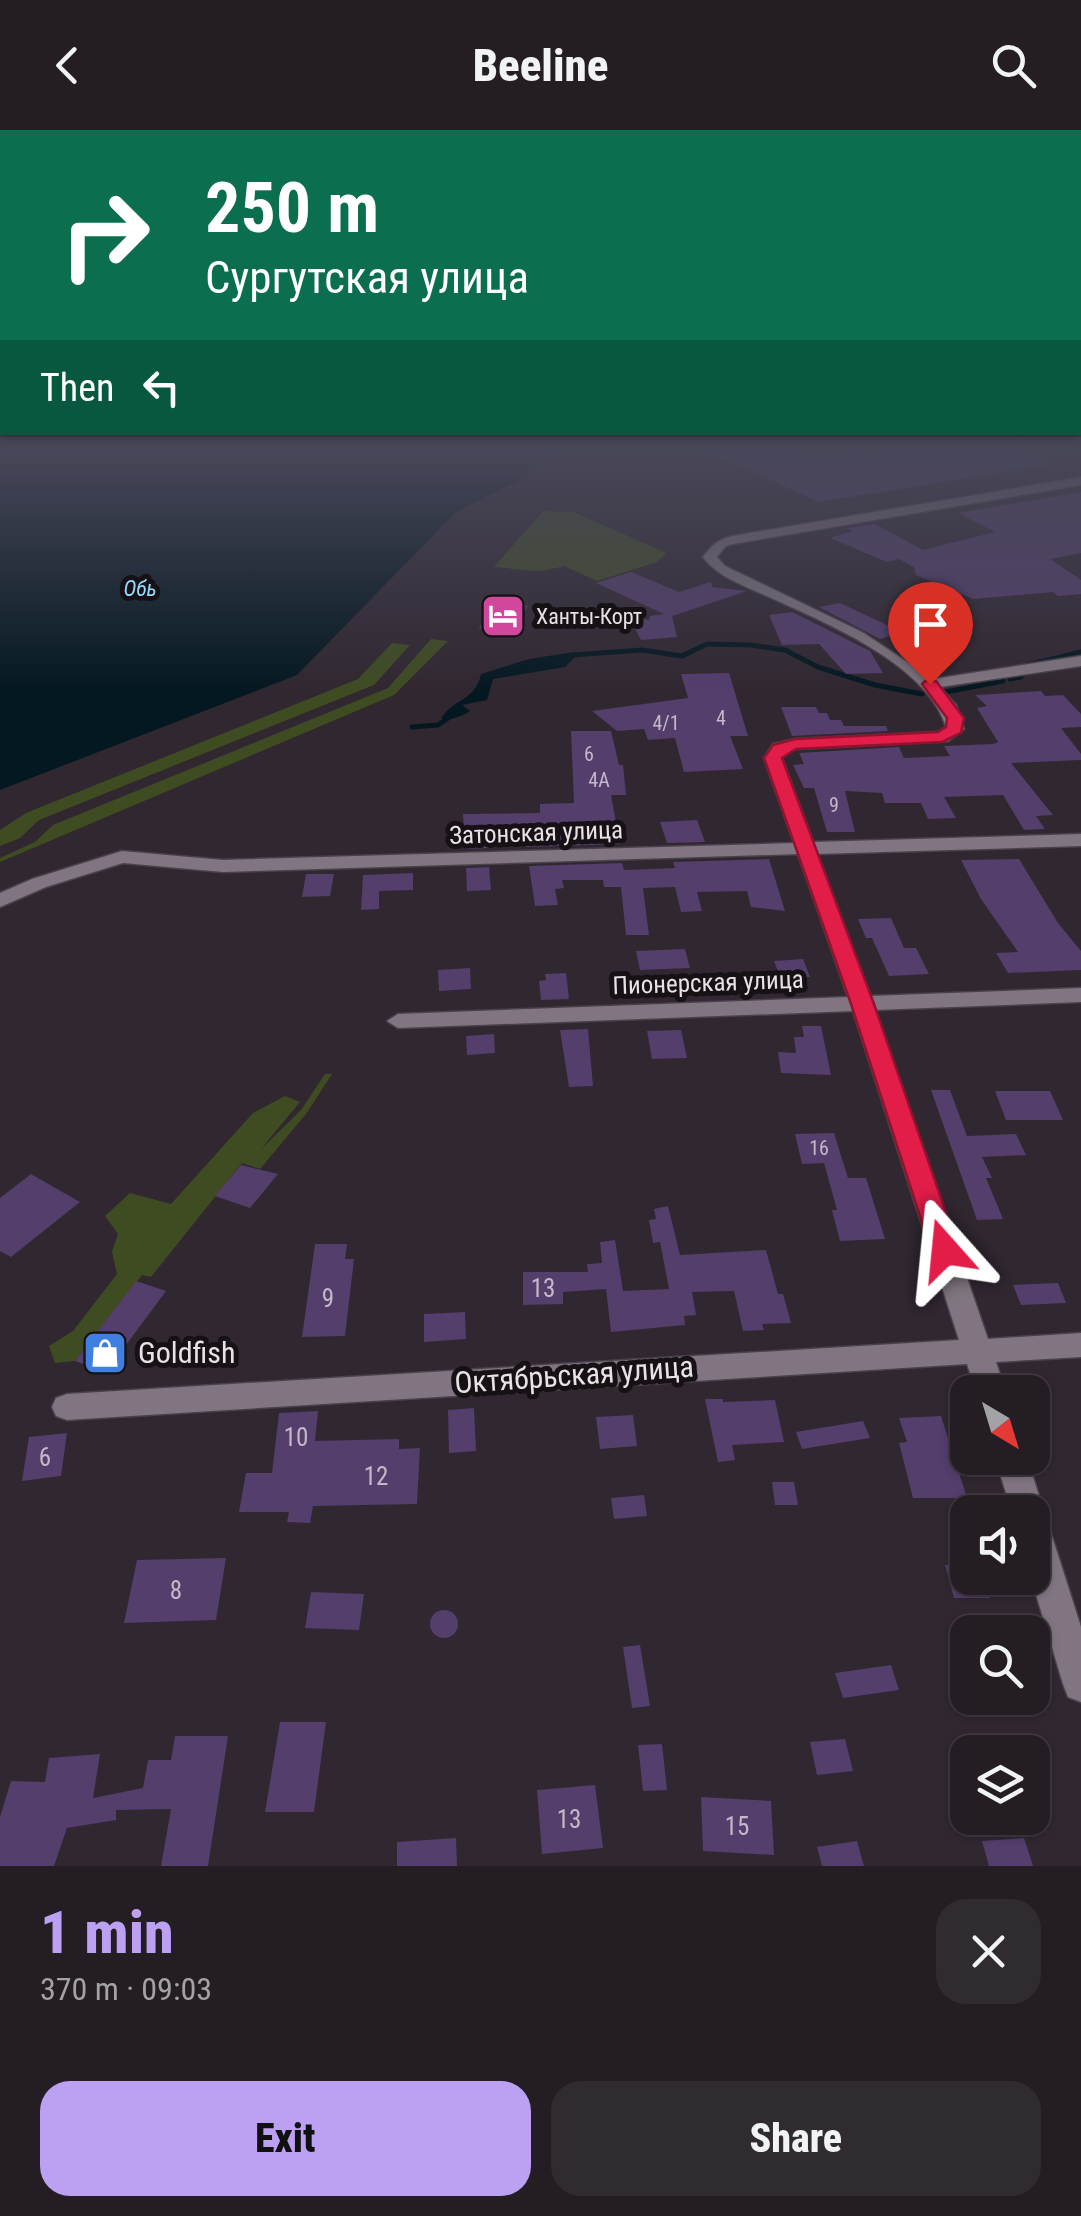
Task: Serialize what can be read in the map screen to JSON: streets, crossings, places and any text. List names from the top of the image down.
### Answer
{
  "streets": {
    "street": ["Затонская улица", "Пионерская улица", "Октябрьская улица"]
  },
  "water": ["Обь"],
  "places": {
    "hotel": ["Ханты-Корт"],
    "shop": ["Goldfish"]
  },
  "house_numbers": [
    "4",
    "4/1",
    "6",
    "4А",
    "9",
    "16",
    "13",
    "9",
    "10",
    "6",
    "12",
    "8",
    "13",
    "15"
  ],
  "north": "bottom right",
  "page": {
    "header": "Beeline",
    "turn": ["250 m", "Сургутская улица"],
    "then": "Then",
    "heading": ["1 min", "370 m · 09:03"],
    "buttons": ["Exit", "Share"]
  }
}
